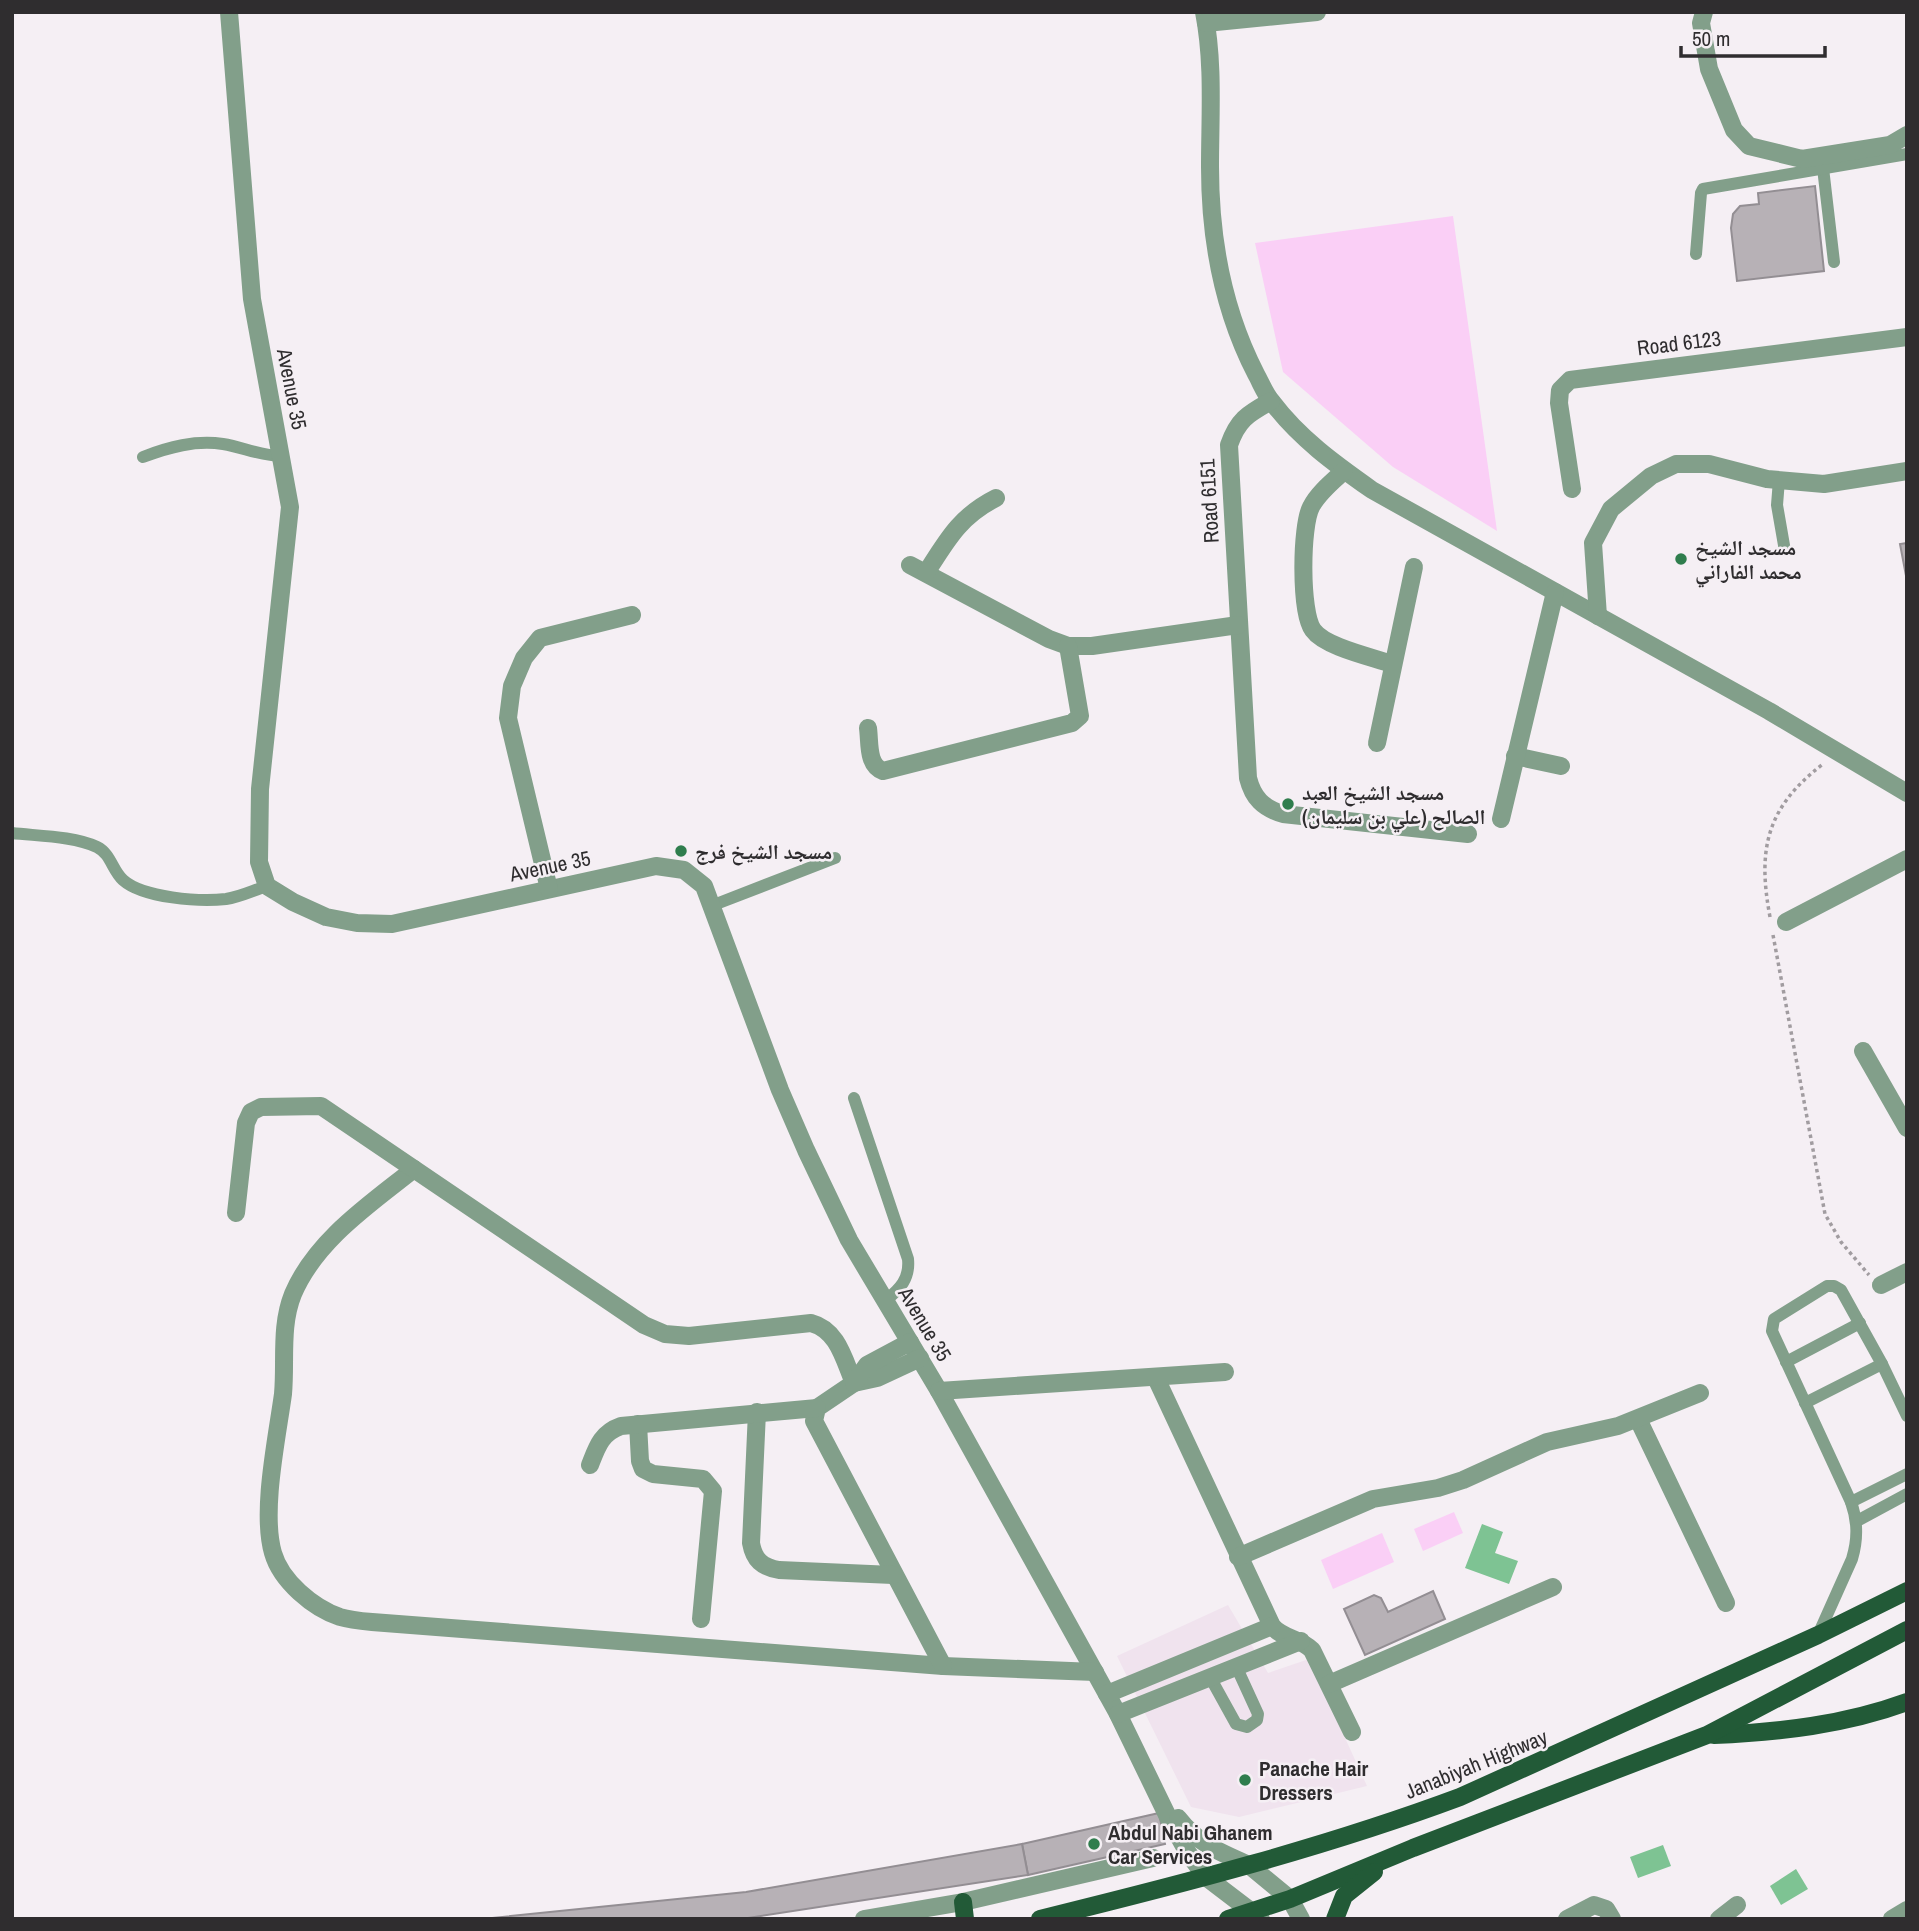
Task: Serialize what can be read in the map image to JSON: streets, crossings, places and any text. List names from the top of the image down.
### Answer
{
  "streets": {
    "main road": ["Janabiyah Highway"],
    "street": ["Road 6123", "Avenue 35", "Road 6151"]
  },
  "crossings": [
    ["Avenue 35", "Janabiyah Highway"]
  ],
  "places": [
    "مسجد الشيخ محمد الفاراني",
    "مسجد الشيخ العبد الصالح (علي بن سليمان)",
    "مسجد الشيخ فرج",
    "Panache Hair Dressers",
    "Abdul Nabi Ghanem Car Services"
  ],
  "scale_bar": "50 m"
}
